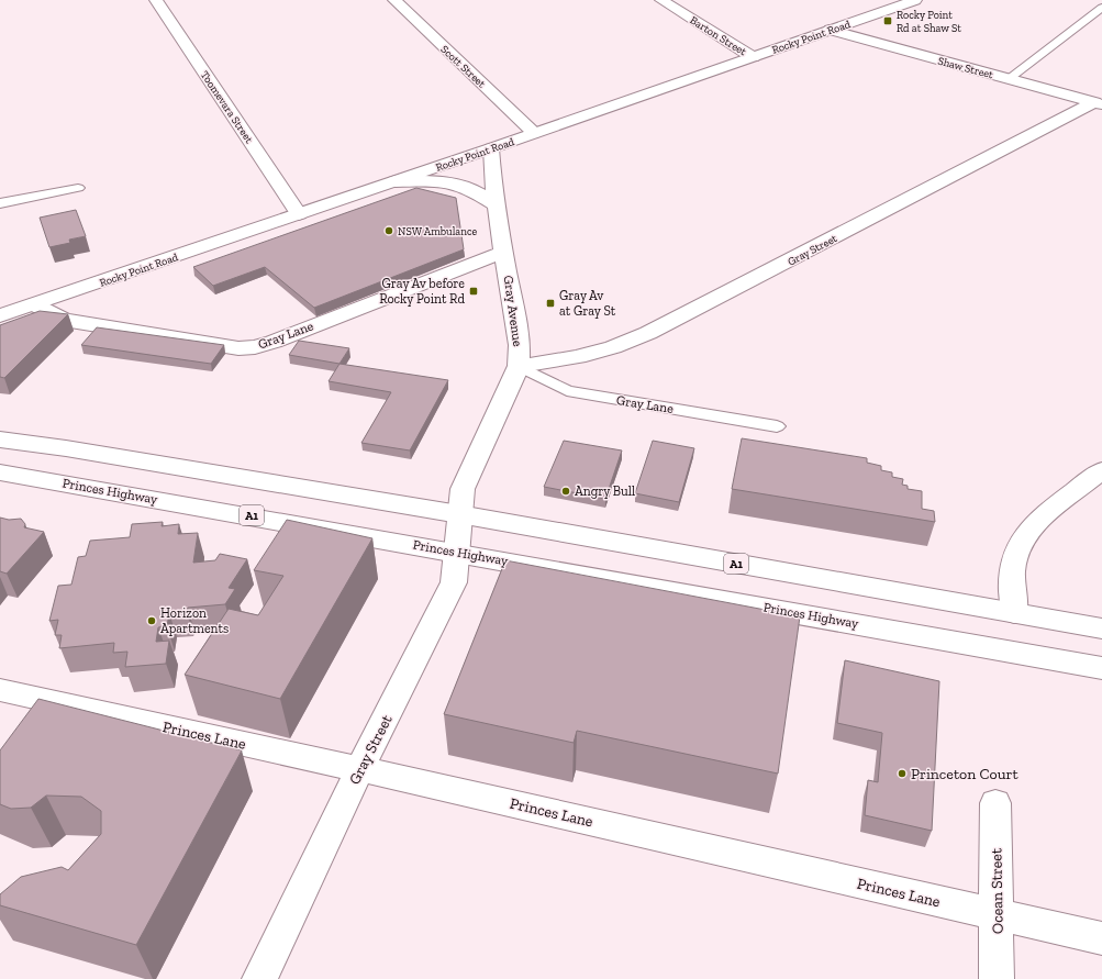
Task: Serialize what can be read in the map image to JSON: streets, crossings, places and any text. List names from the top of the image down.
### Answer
{
  "streets": {
    "main road": [
      "Barton Street",
      "Rocky Point Road",
      "Scott Street",
      "Shaw Street",
      "Toomevara Street",
      "Gray Street",
      "Gray Avenue",
      "Gray Lane",
      "Princes Highway",
      "A1",
      "Princes Lane",
      "Ocean Street"
    ]
  },
  "crossings": [
    ["Barton Street", "Rocky Point Road"],
    ["Rocky Point Road", "Scott Street"],
    ["Rocky Point Road", "Shaw Street"],
    ["Rocky Point Road", "Toomevara Street"],
    ["Rocky Point Road", "Gray Avenue"],
    ["Rocky Point Road", "Gray Lane"],
    ["Shaw Street", "Gray Street"],
    ["Gray Street", "Gray Avenue"],
    ["Gray Street", "Gray Lane"],
    ["Gray Street", "Princes Highway"],
    ["Gray Street", "A1"],
    ["Gray Street", "Princes Lane"],
    ["Gray Avenue", "Gray Lane"],
    ["Gray Avenue", "A1"],
    ["Princes Lane", "Ocean Street"]
  ],
  "places": {
    "transit": ["Rocky Point Rd at Shaw St", "Gray Av before Rocky Point Rd", "Gray Av at Gray St"],
    "other": [
      "NSW Ambulance",
      "Angry Bull",
      "Horizon Apartments",
      "Princeton Court"
    ]
  }
}
